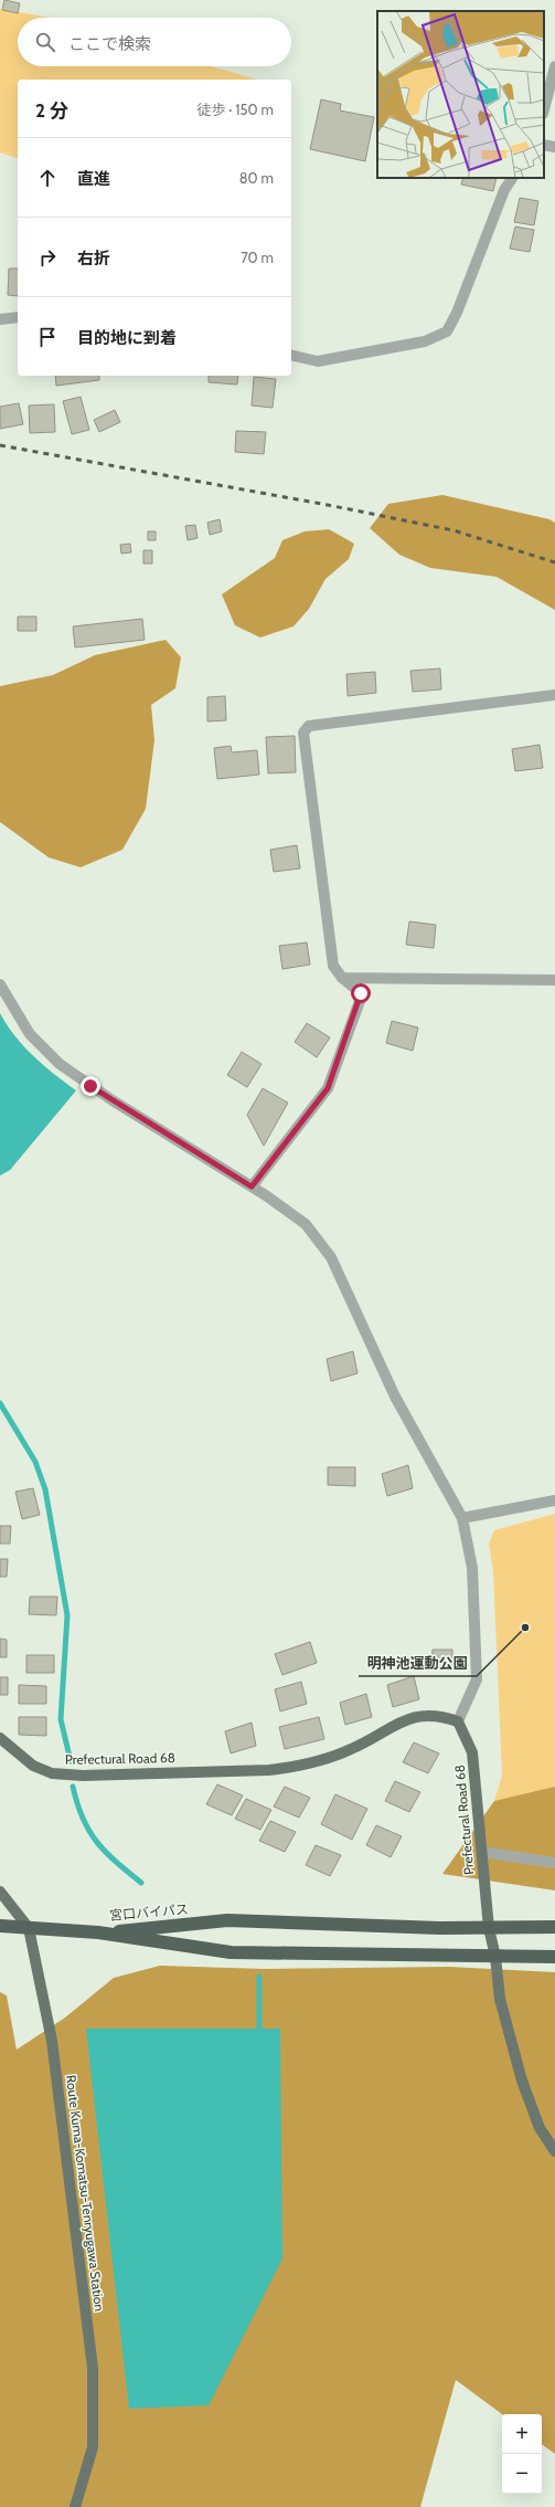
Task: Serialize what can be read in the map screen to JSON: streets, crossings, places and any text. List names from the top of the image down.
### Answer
{
  "streets": {
    "highway": ["宮口バイパス"],
    "main road": ["Prefectural Road 68", "Route Kuma-Komatsu-Tenryugawa Station"]
  },
  "crossings": [
    ["Prefectural Road 68", "宮口バイパス"]
  ],
  "places": ["明神池運動公園"],
  "page": {
    "search": "ここで検索",
    "heading": ["2 分", "徒歩 · 150 m"],
    "list": [
      ["直進", "80 m"],
      ["右折", "70 m"],
      "目的地に到着"
    ],
    "map_buttons": ["+", "−"]
  }
}
